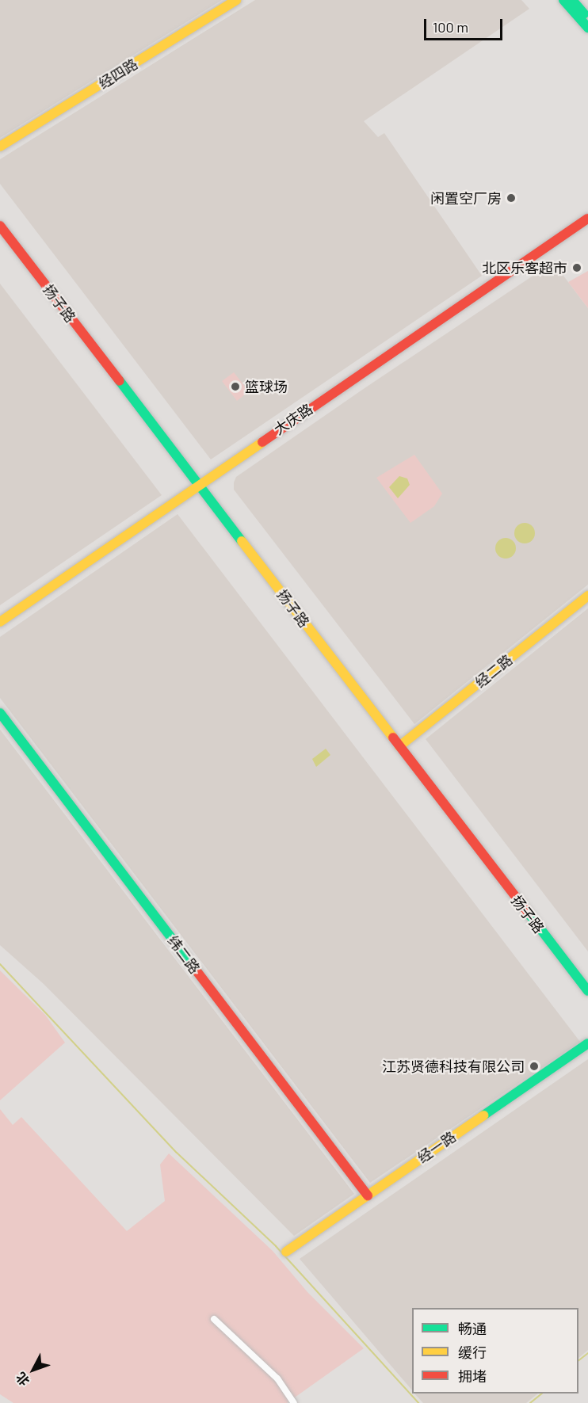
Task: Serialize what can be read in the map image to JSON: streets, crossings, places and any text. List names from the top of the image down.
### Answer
{
  "streets": {
    "street": [
      "经四路",
      "扬子路",
      "大庆路",
      "经二路",
      "纬二路",
      "经一路"
    ]
  },
  "crossings": [
    ["扬子路", "大庆路"],
    ["扬子路", "经二路"],
    ["纬二路", "经一路"]
  ],
  "places": [
    "闲置空厂房",
    "北区乐客超市",
    "篮球场",
    "江苏贤德科技有限公司"
  ],
  "legend": ["畅通", "缓行", "拥堵"],
  "scale_bar": "100 m",
  "north": "bottom left"
}
